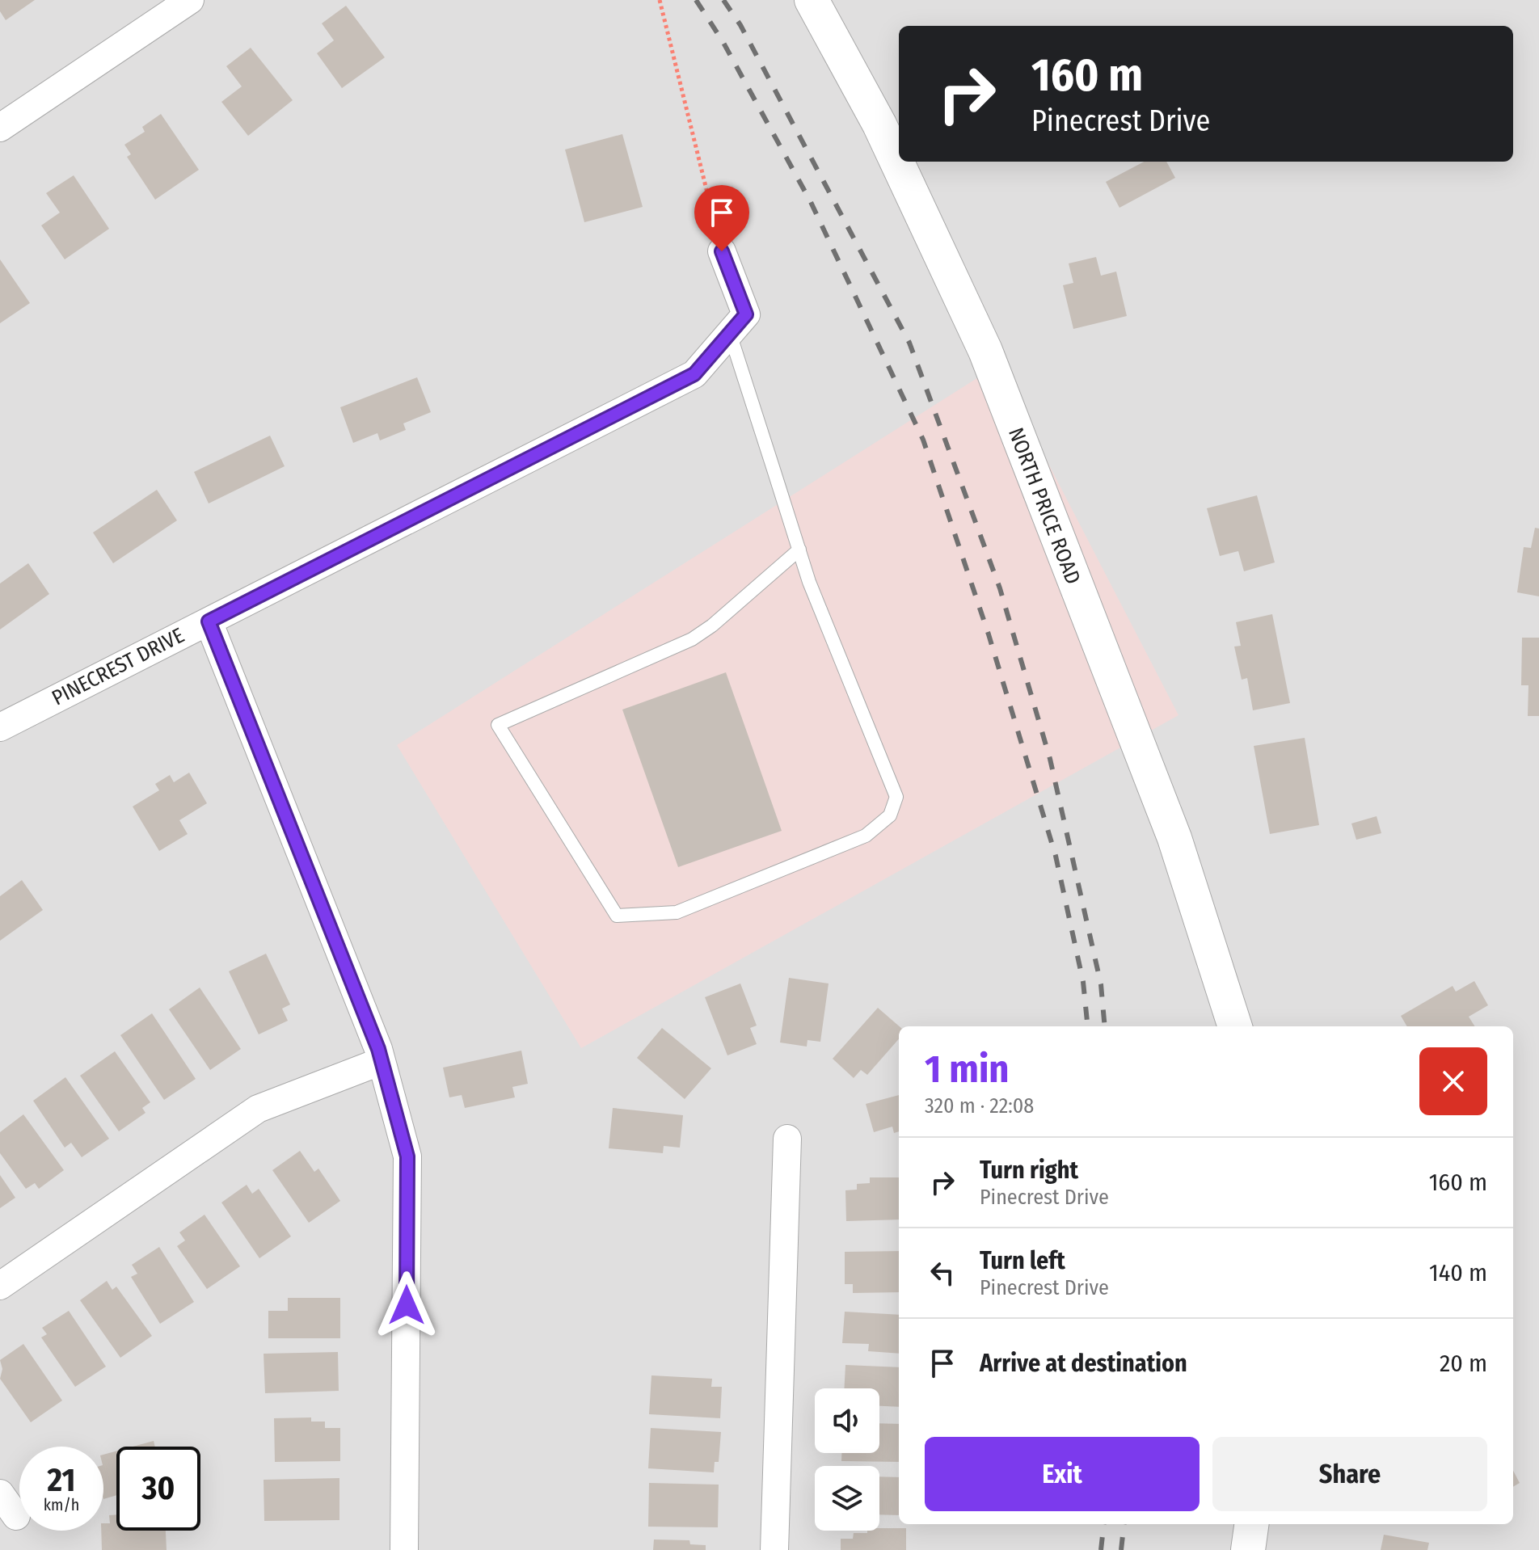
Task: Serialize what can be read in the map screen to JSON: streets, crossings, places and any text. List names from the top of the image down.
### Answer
{
  "streets": {
    "street": ["NORTH PRICE ROAD", "PINECREST DRIVE"]
  },
  "page": {
    "turn": ["160 m", "Pinecrest Drive"],
    "heading": ["1 min", "320 m · 22:08"],
    "list": [
      {
        "name": "Turn right",
        "note": "Pinecrest Drive",
        "value": "160 m"
      },
      {
        "name": "Turn left",
        "note": "Pinecrest Drive",
        "value": "140 m"
      },
      {
        "name": "Arrive at destination",
        "value": "20 m"
      }
    ],
    "buttons": ["Exit", "Share"],
    "speed": "21 km/h",
    "limit": "30"
  }
}
